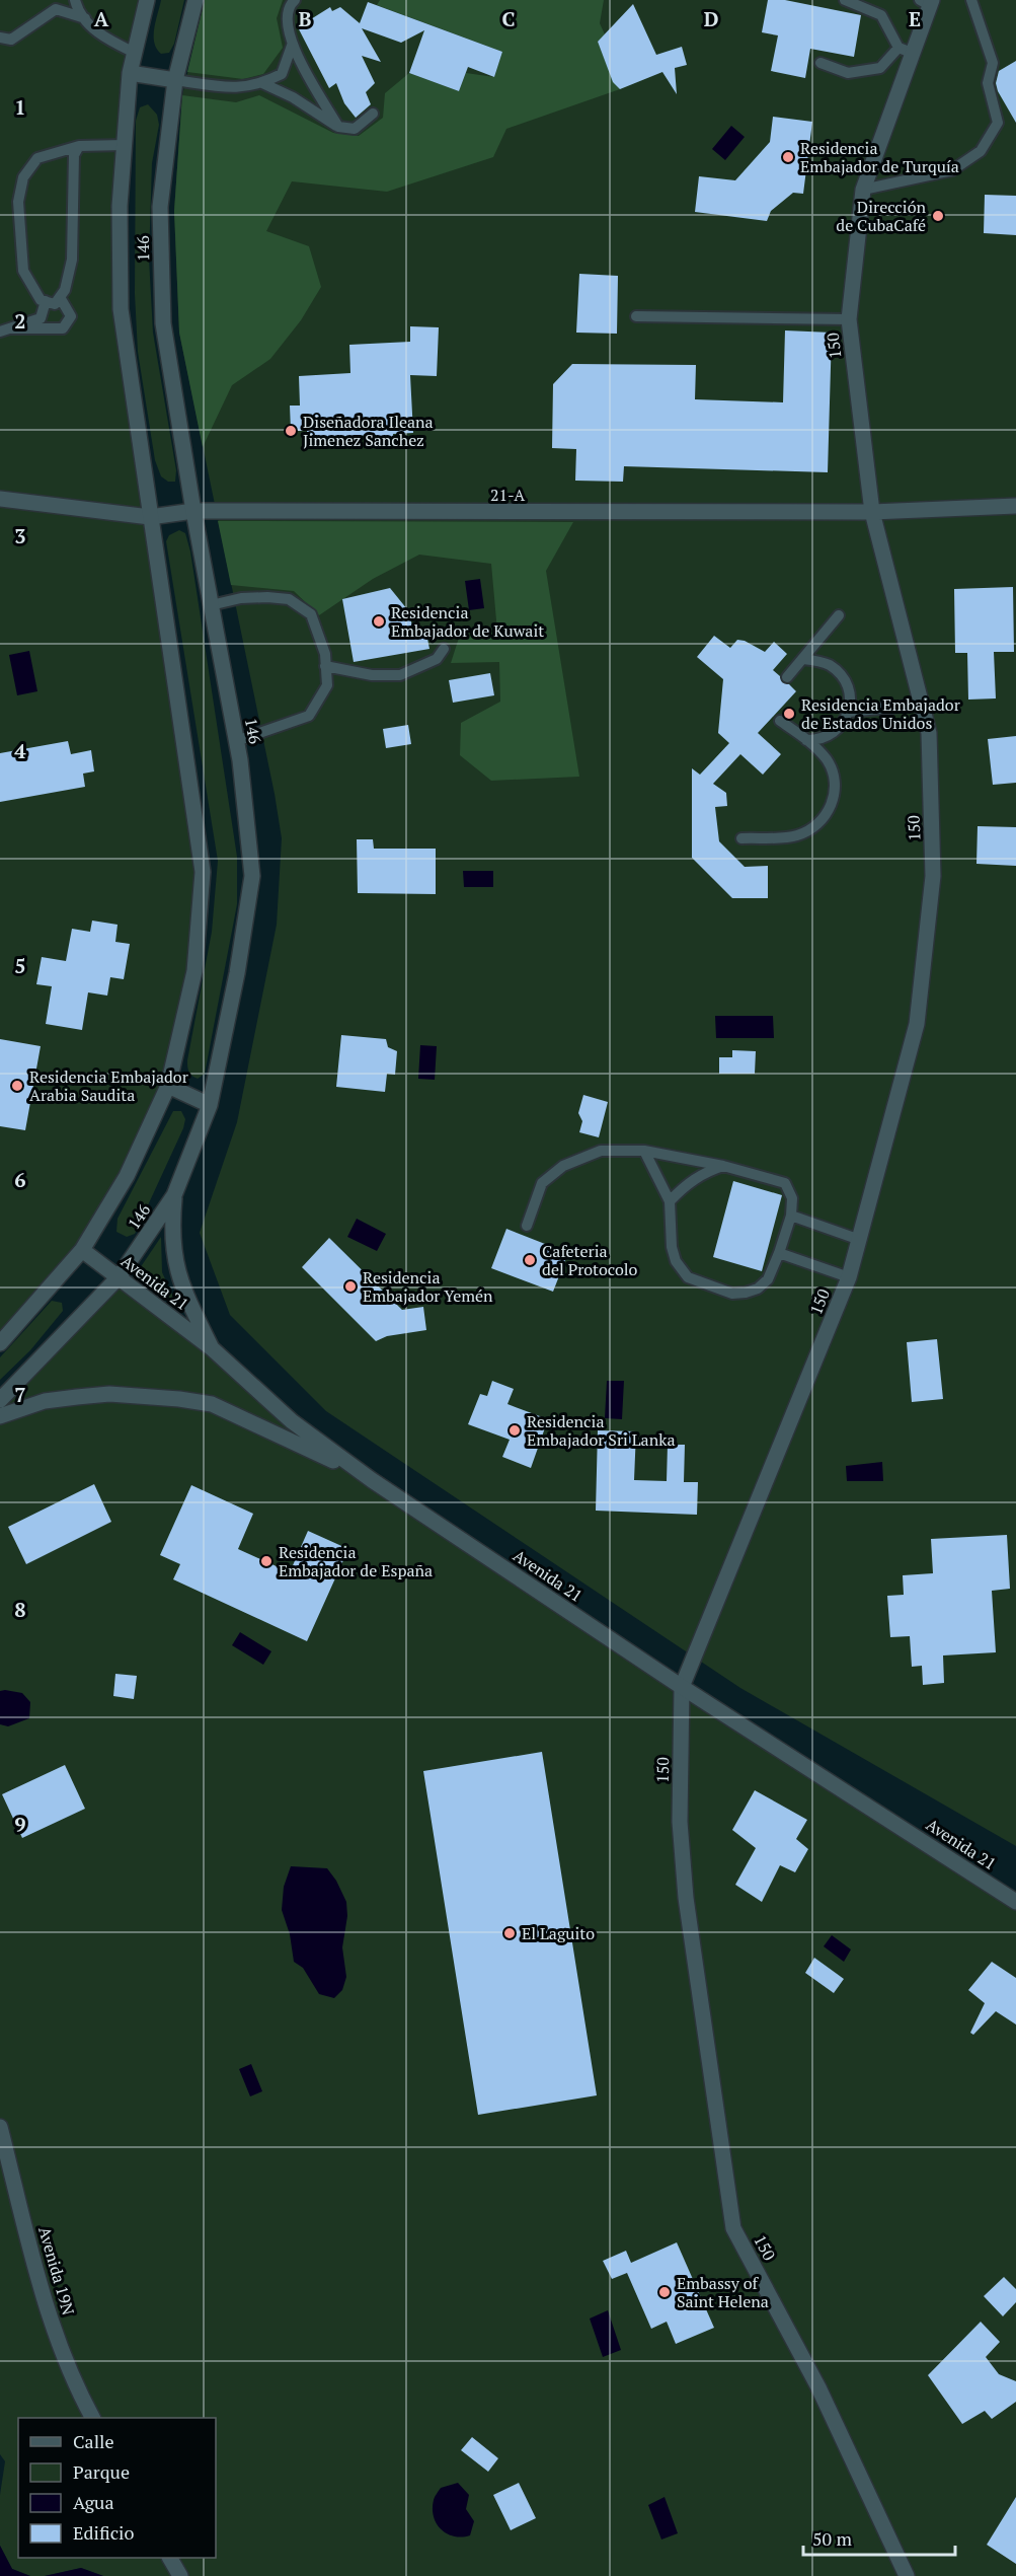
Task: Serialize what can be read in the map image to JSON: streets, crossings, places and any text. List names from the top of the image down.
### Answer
{
  "streets": {
    "main road": [
      "146",
      "150",
      "21-A",
      "Avenida 21",
      "Avenida 19N"
    ]
  },
  "crossings": [
    ["146", "21-A"],
    ["146", "Avenida 21"],
    ["150", "21-A"],
    ["150", "Avenida 21"]
  ],
  "places": [
    "Residencia Embajador de Turquía",
    "Dirección de CubaCafé",
    "Diseñadora Ileana Jimenez Sanchez",
    "Residencia Embajador de Kuwait",
    "Residencia Embajador de Estados Unidos",
    "Residencia Embajador Arabia Saudita",
    "Cafeteria del Protocolo",
    "Residencia Embajador Yemén",
    "Residencia Embajador Sri Lanka",
    "Residencia Embajador de España",
    "El Laguito",
    "Embassy of Saint Helena"
  ],
  "legend": [
    "Calle",
    "Parque",
    "Agua",
    "Edificio"
  ],
  "scale_bar": "50 m",
  "grid": {
    "columns": [
      "A",
      "B",
      "C",
      "D",
      "E"
    ],
    "rows": [
      "1",
      "2",
      "3",
      "4",
      "5",
      "6",
      "7",
      "8",
      "9"
    ]
  }
}
